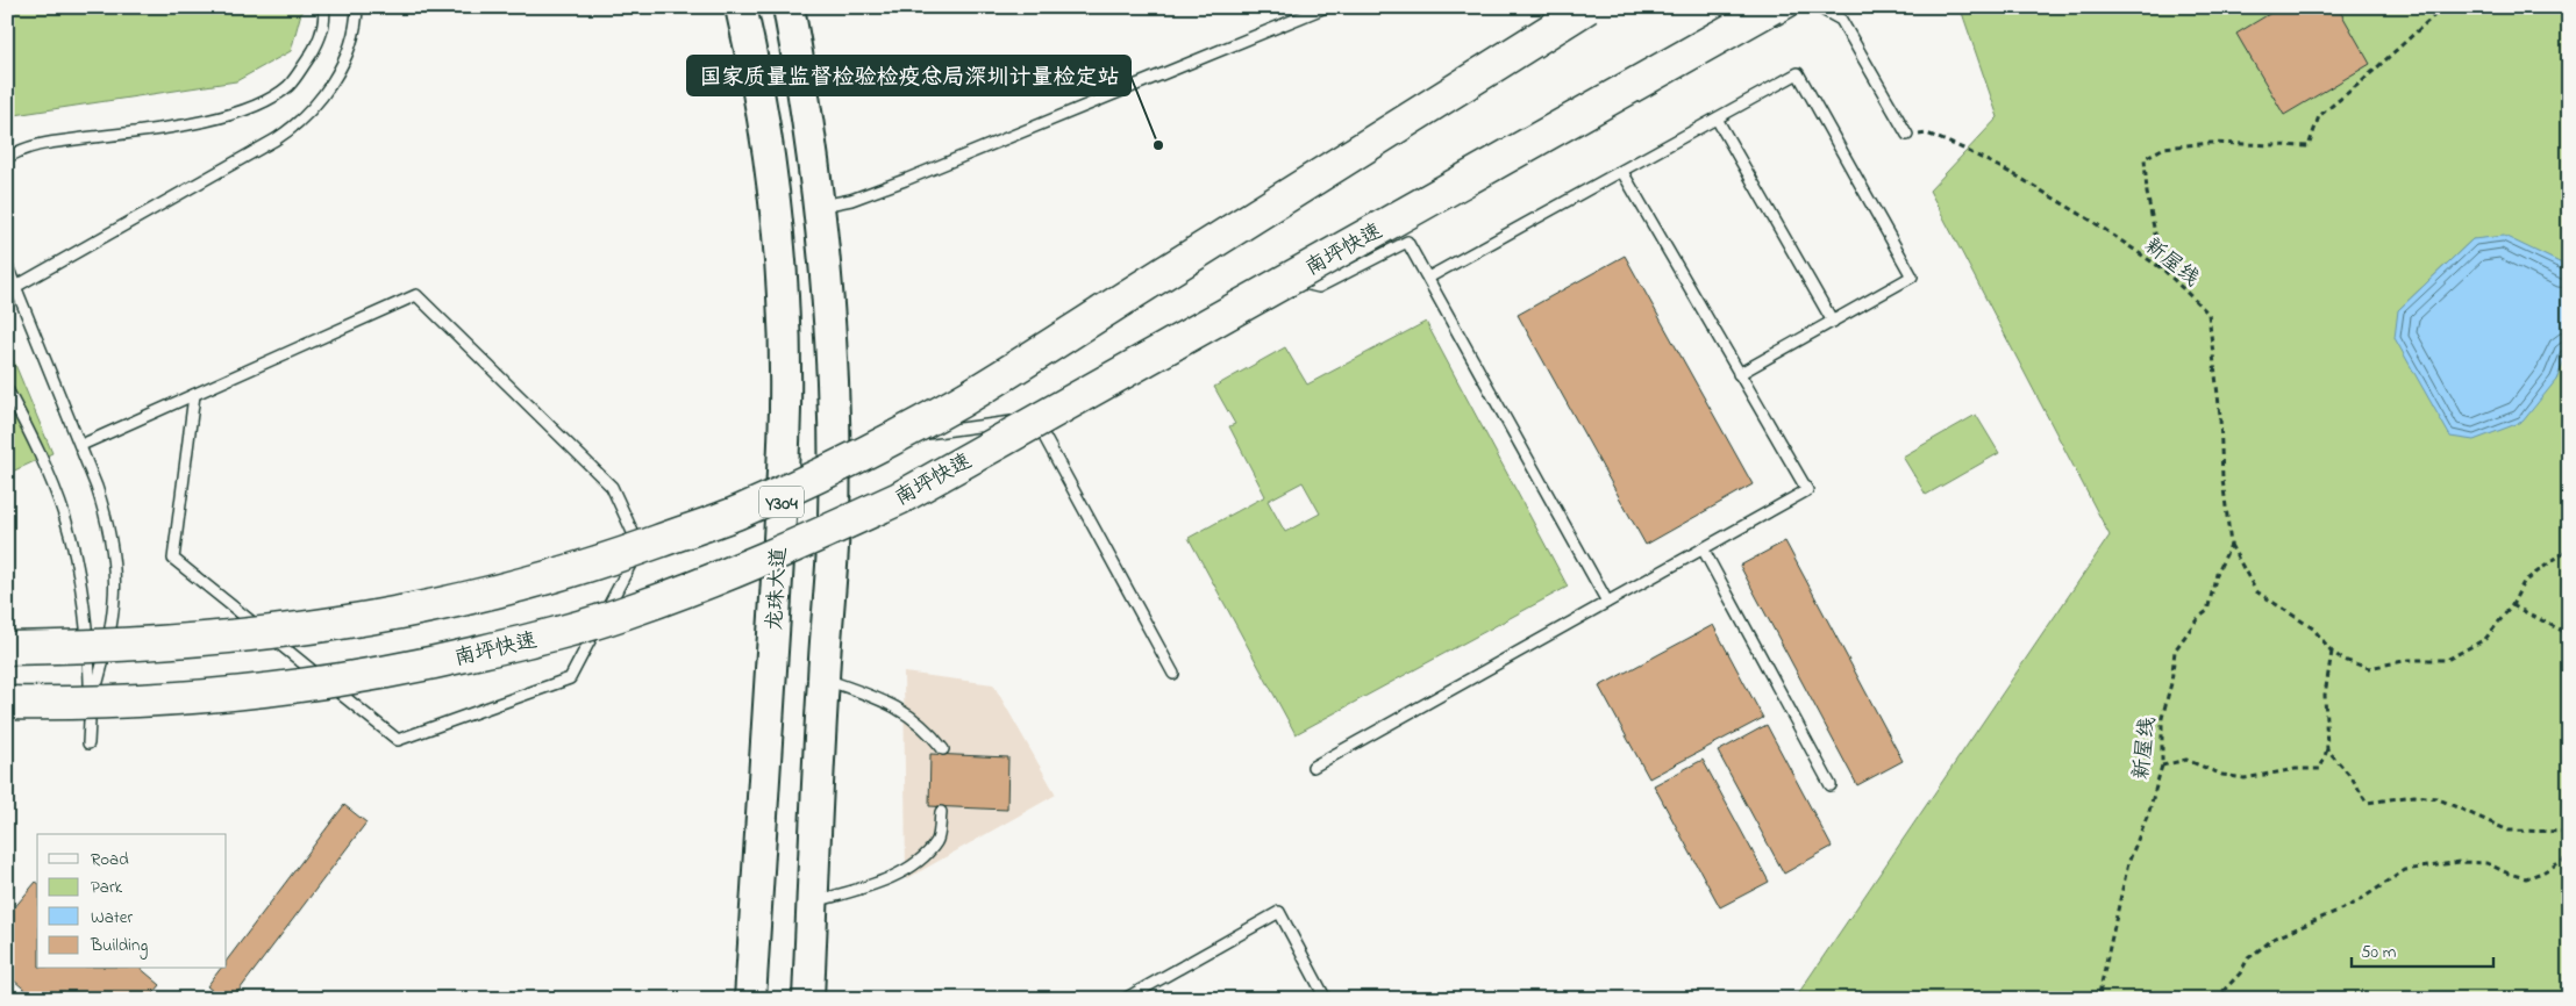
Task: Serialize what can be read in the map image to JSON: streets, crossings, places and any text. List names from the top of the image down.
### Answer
{
  "streets": {
    "highway": ["南坪快速"],
    "main road": ["Y304", "龙珠大道"],
    "path": ["新屋线"]
  },
  "places": ["国家质量监督检验检疫总局深圳计量检定站"],
  "legend": [
    "Road",
    "Park",
    "Water",
    "Building"
  ],
  "scale_bar": "50 m"
}
